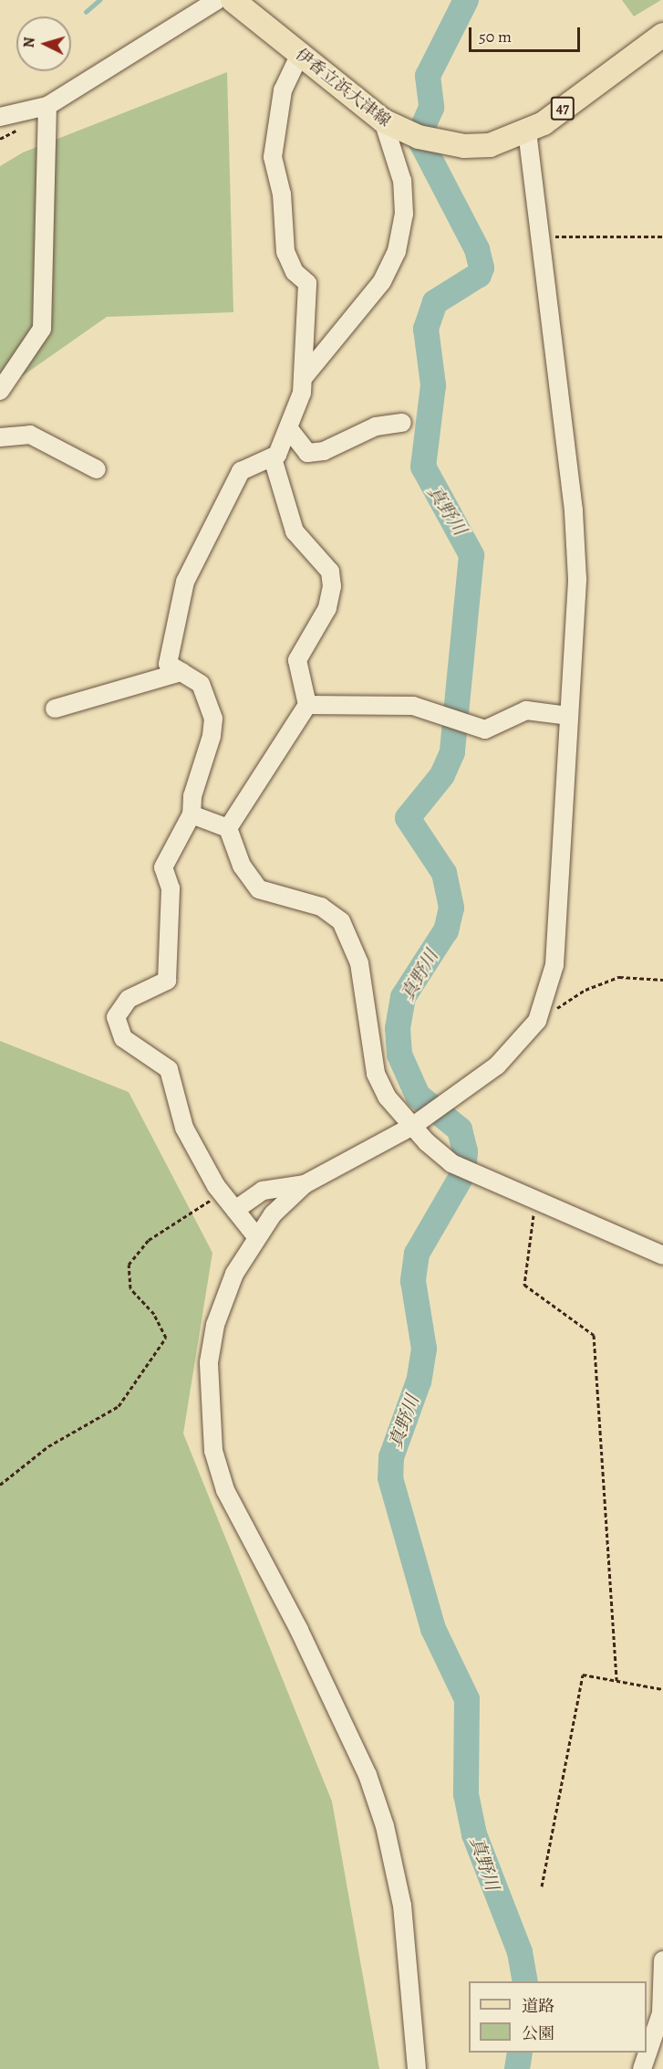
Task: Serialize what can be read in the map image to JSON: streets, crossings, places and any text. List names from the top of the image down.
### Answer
{
  "streets": {
    "main road": ["伊香立浜大津線", "47"]
  },
  "water": ["真野川"],
  "legend": ["道路", "公園"],
  "scale_bar": "50 m",
  "north": "left"
}
